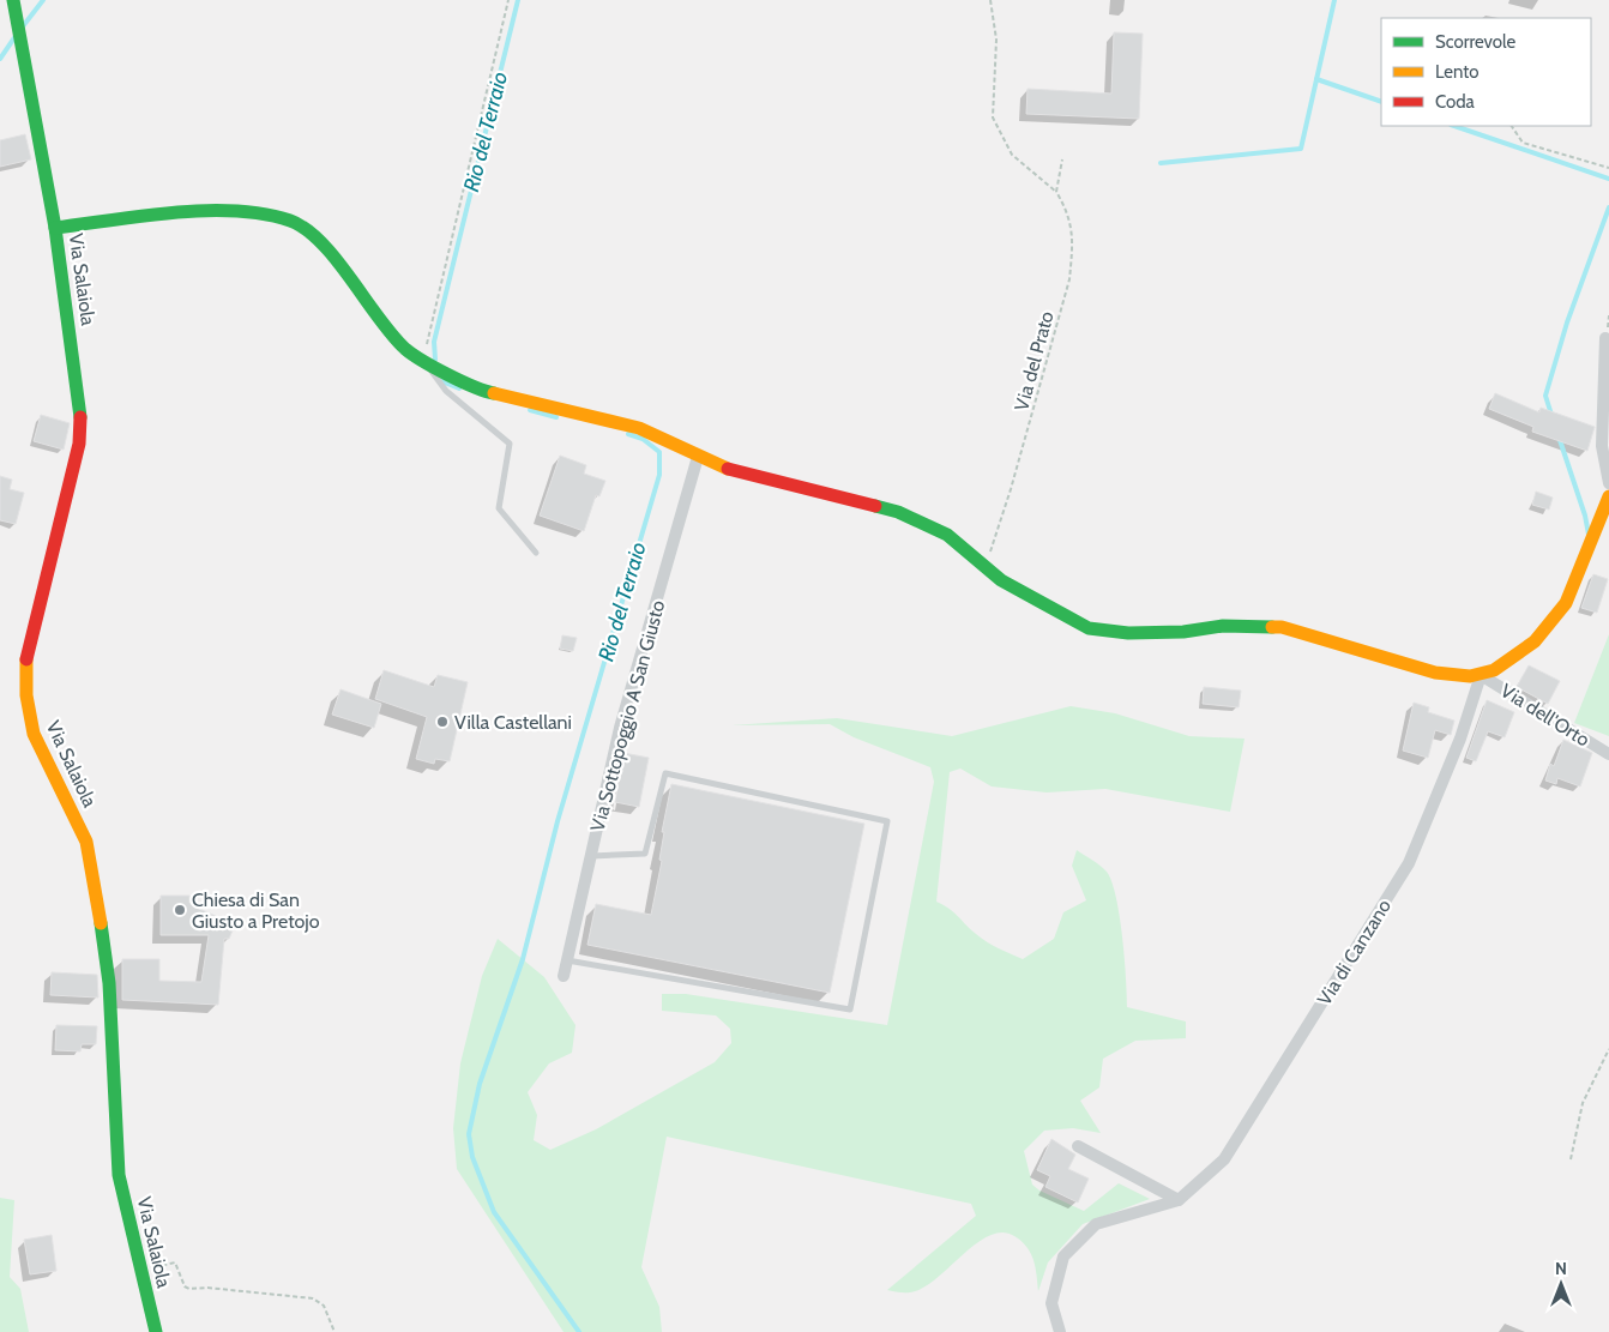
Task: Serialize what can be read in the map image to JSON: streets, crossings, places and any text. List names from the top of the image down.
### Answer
{
  "streets": {
    "street": [
      "Via Salaiola",
      "Via dell'Orto",
      "Via Sottopoggio A San Giusto",
      "Via di Canzano"
    ],
    "path": ["Via del Prato"]
  },
  "crossings": [
    ["Via dell'Orto", "Via di Canzano"]
  ],
  "water": ["Rio del Terraio"],
  "places": ["Villa Castellani", "Chiesa di San Giusto a Pretojo"],
  "legend": ["Scorrevole", "Lento", "Coda"],
  "north": "top"
}
